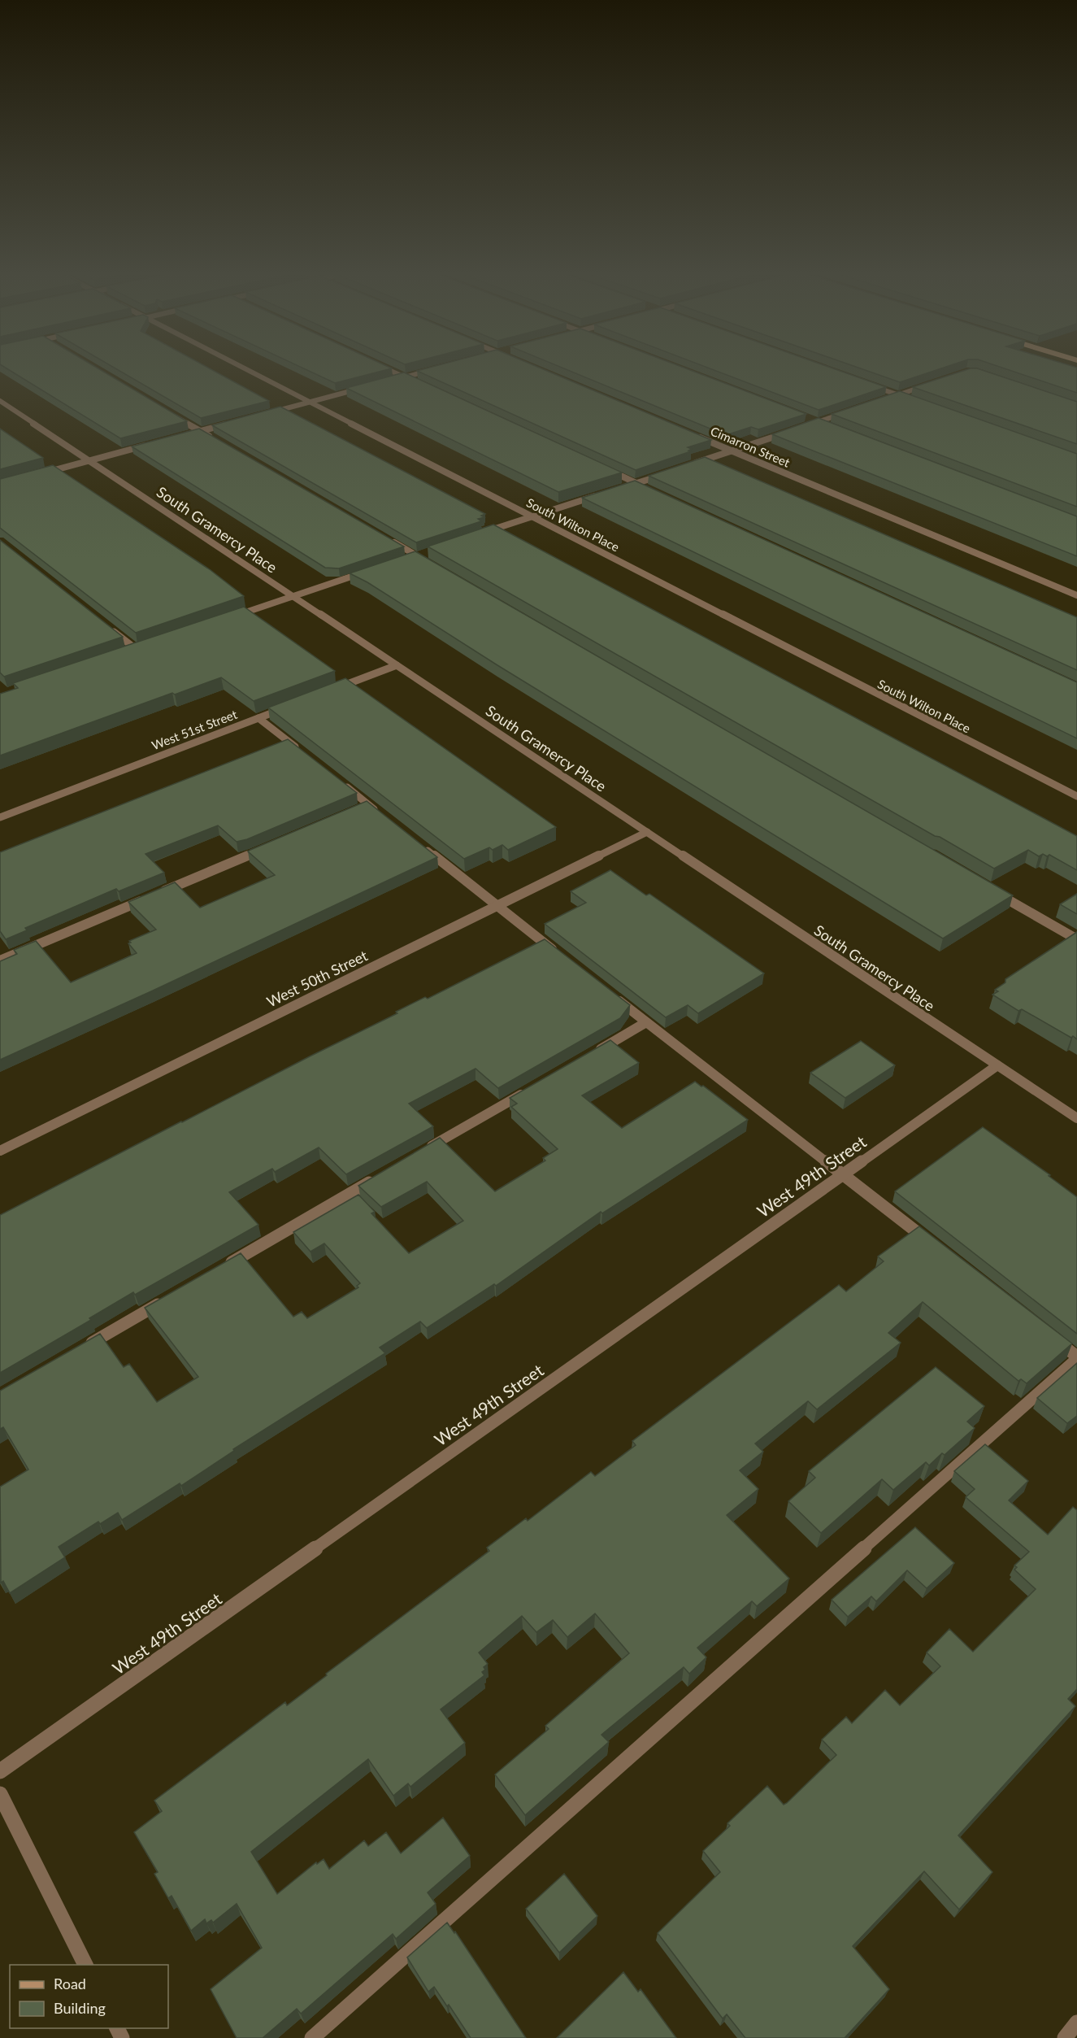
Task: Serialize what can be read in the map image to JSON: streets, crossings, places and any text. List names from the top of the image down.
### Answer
{
  "streets": {
    "street": [
      "Cimarron Street",
      "South Wilton Place",
      "South Gramercy Place",
      "West 51st Street",
      "West 50th Street",
      "West 49th Street"
    ]
  },
  "crossings": [
    ["South Gramercy Place", "West 50th Street"],
    ["South Gramercy Place", "West 49th Street"]
  ],
  "legend": ["Road", "Building"]
}
